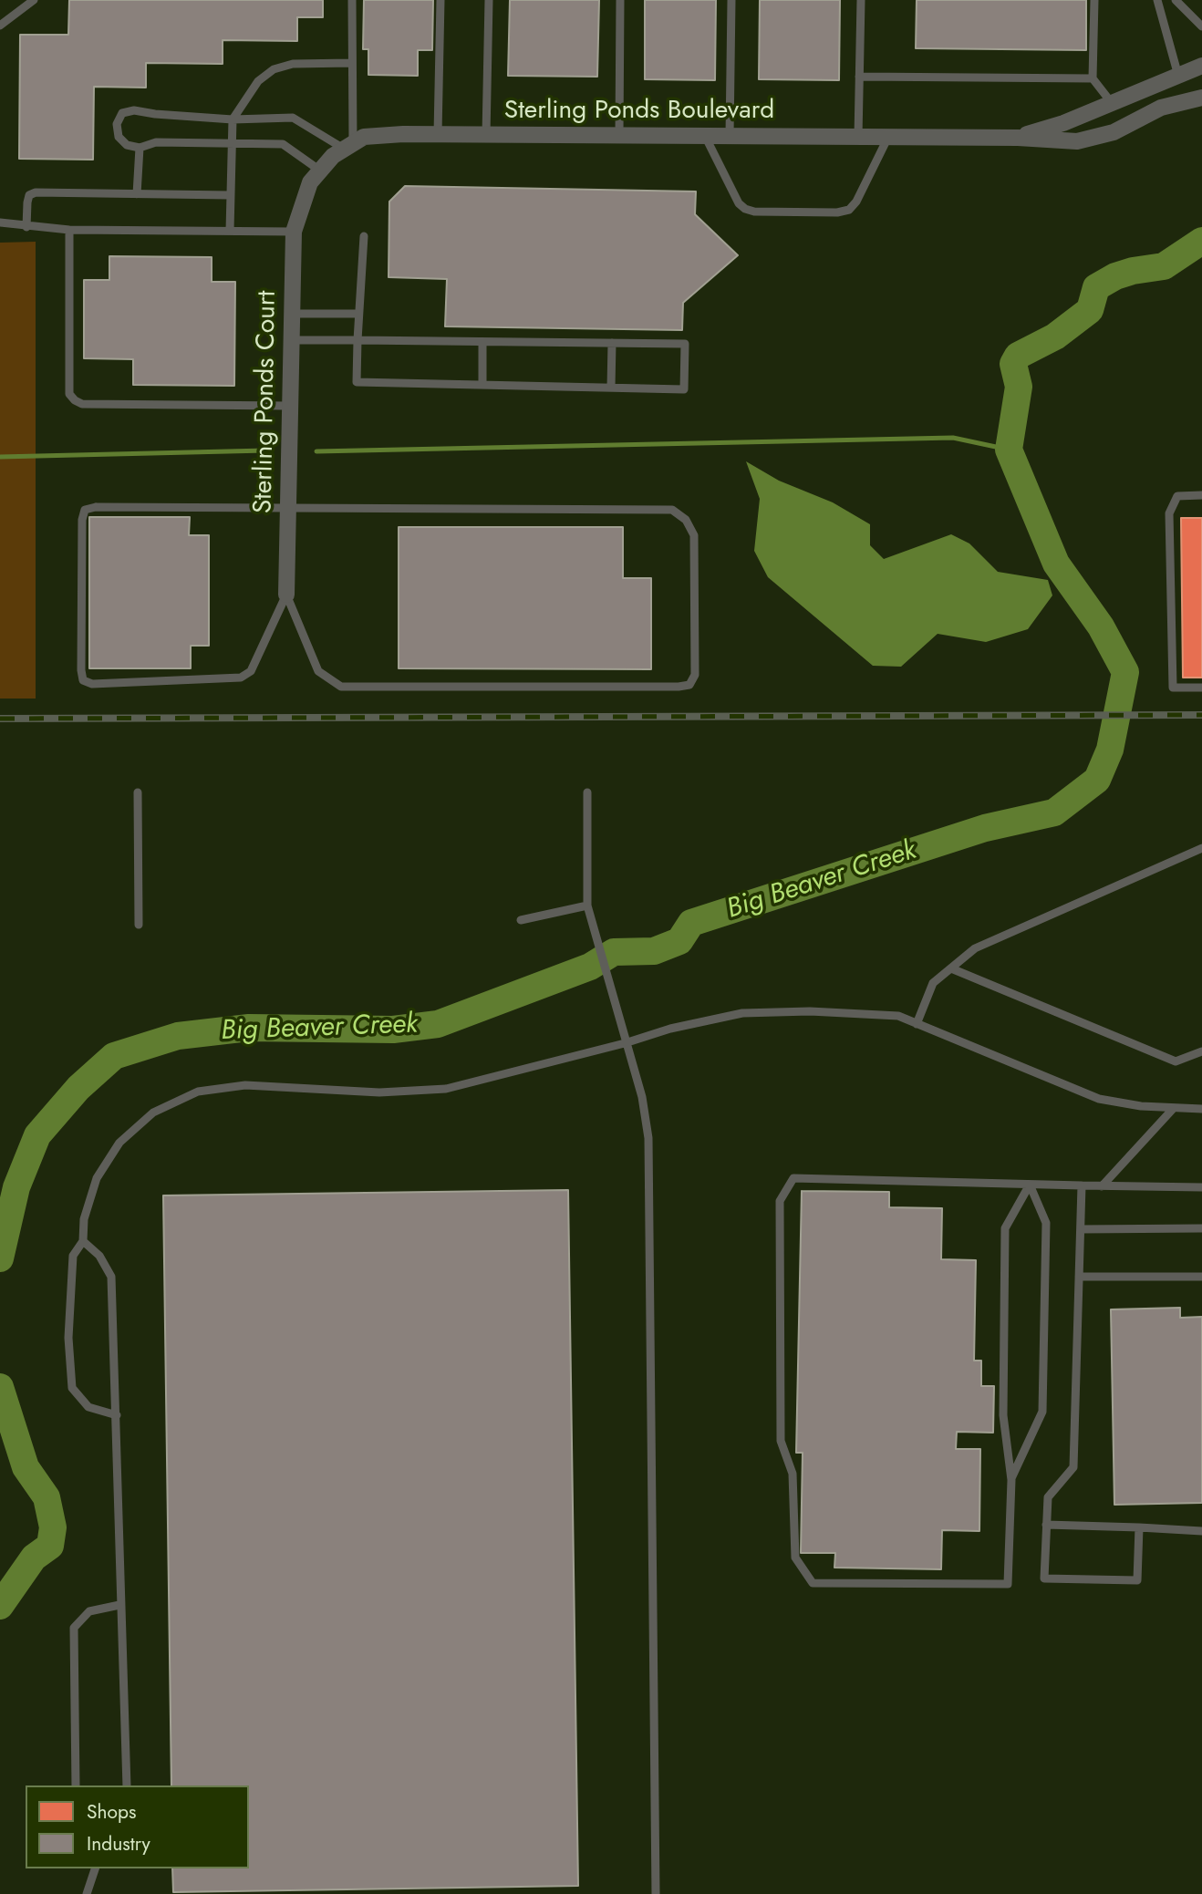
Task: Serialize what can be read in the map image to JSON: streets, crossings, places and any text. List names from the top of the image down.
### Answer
{
  "streets": {
    "street": ["Sterling Ponds Boulevard", "Sterling Ponds Court"]
  },
  "crossings": [
    ["Sterling Ponds Boulevard", "Sterling Ponds Court"]
  ],
  "water": ["Big Beaver Creek"],
  "legend": ["Shops", "Industry"]
}
